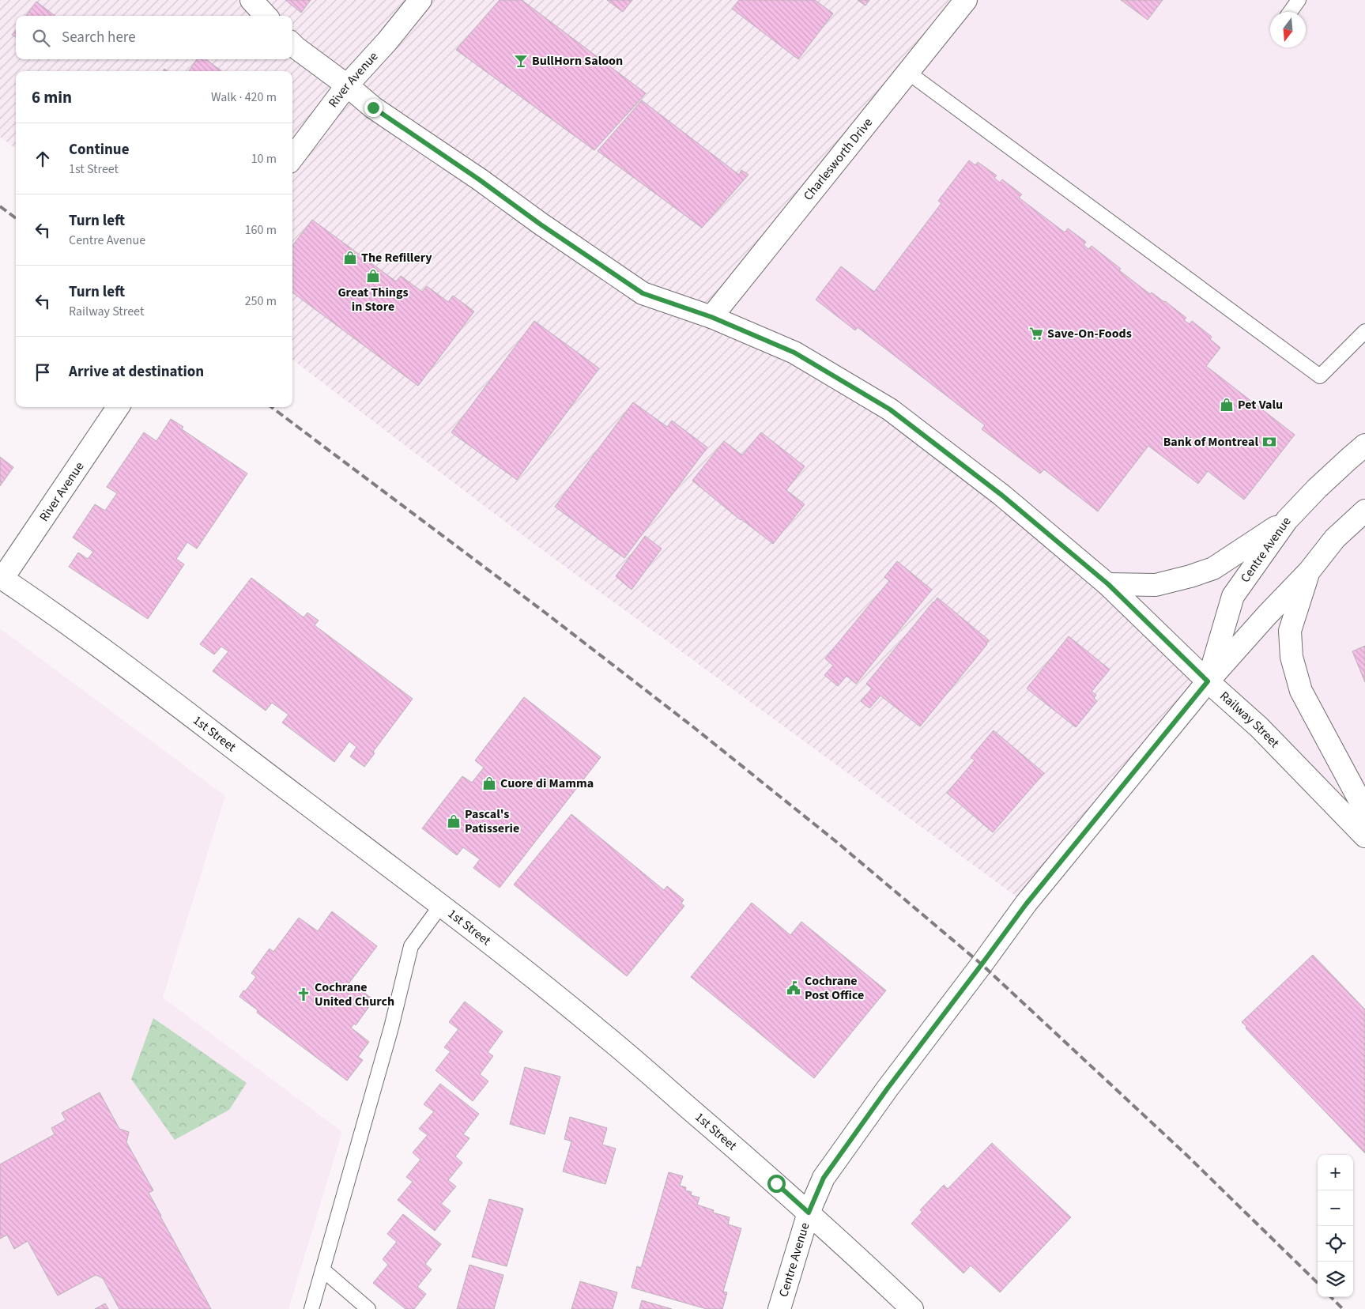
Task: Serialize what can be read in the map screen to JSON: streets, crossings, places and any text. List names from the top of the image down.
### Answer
{
  "streets": {
    "street": [
      "River Avenue",
      "Charlesworth Drive",
      "Centre Avenue",
      "Railway Street",
      "1st Street"
    ]
  },
  "crossings": [
    ["River Avenue", "Railway Street"],
    ["River Avenue", "1st Street"],
    ["Charlesworth Drive", "Railway Street"],
    ["Centre Avenue", "Railway Street"],
    ["Centre Avenue", "1st Street"]
  ],
  "places": {
    "bar": ["BullHorn Saloon"],
    "shop": [
      "The Refillery",
      "Great Things in Store",
      "Pet Valu",
      "Cuore di Mamma",
      "Pascal's Patisserie"
    ],
    "supermarket": ["Save-On-Foods"],
    "bank": ["Bank of Montreal"],
    "public building": ["Cochrane Post Office"],
    "church": ["Cochrane United Church"]
  },
  "north": "bottom",
  "page": {
    "search": "Search here",
    "heading": ["6 min", "Walk · 420 m"],
    "list": [
      ["Continue", "1st Street", "10 m"],
      ["Turn left", "Centre Avenue", "160 m"],
      ["Turn left", "Railway Street", "250 m"],
      "Arrive at destination"
    ],
    "map_buttons": ["+", "−"]
  }
}
